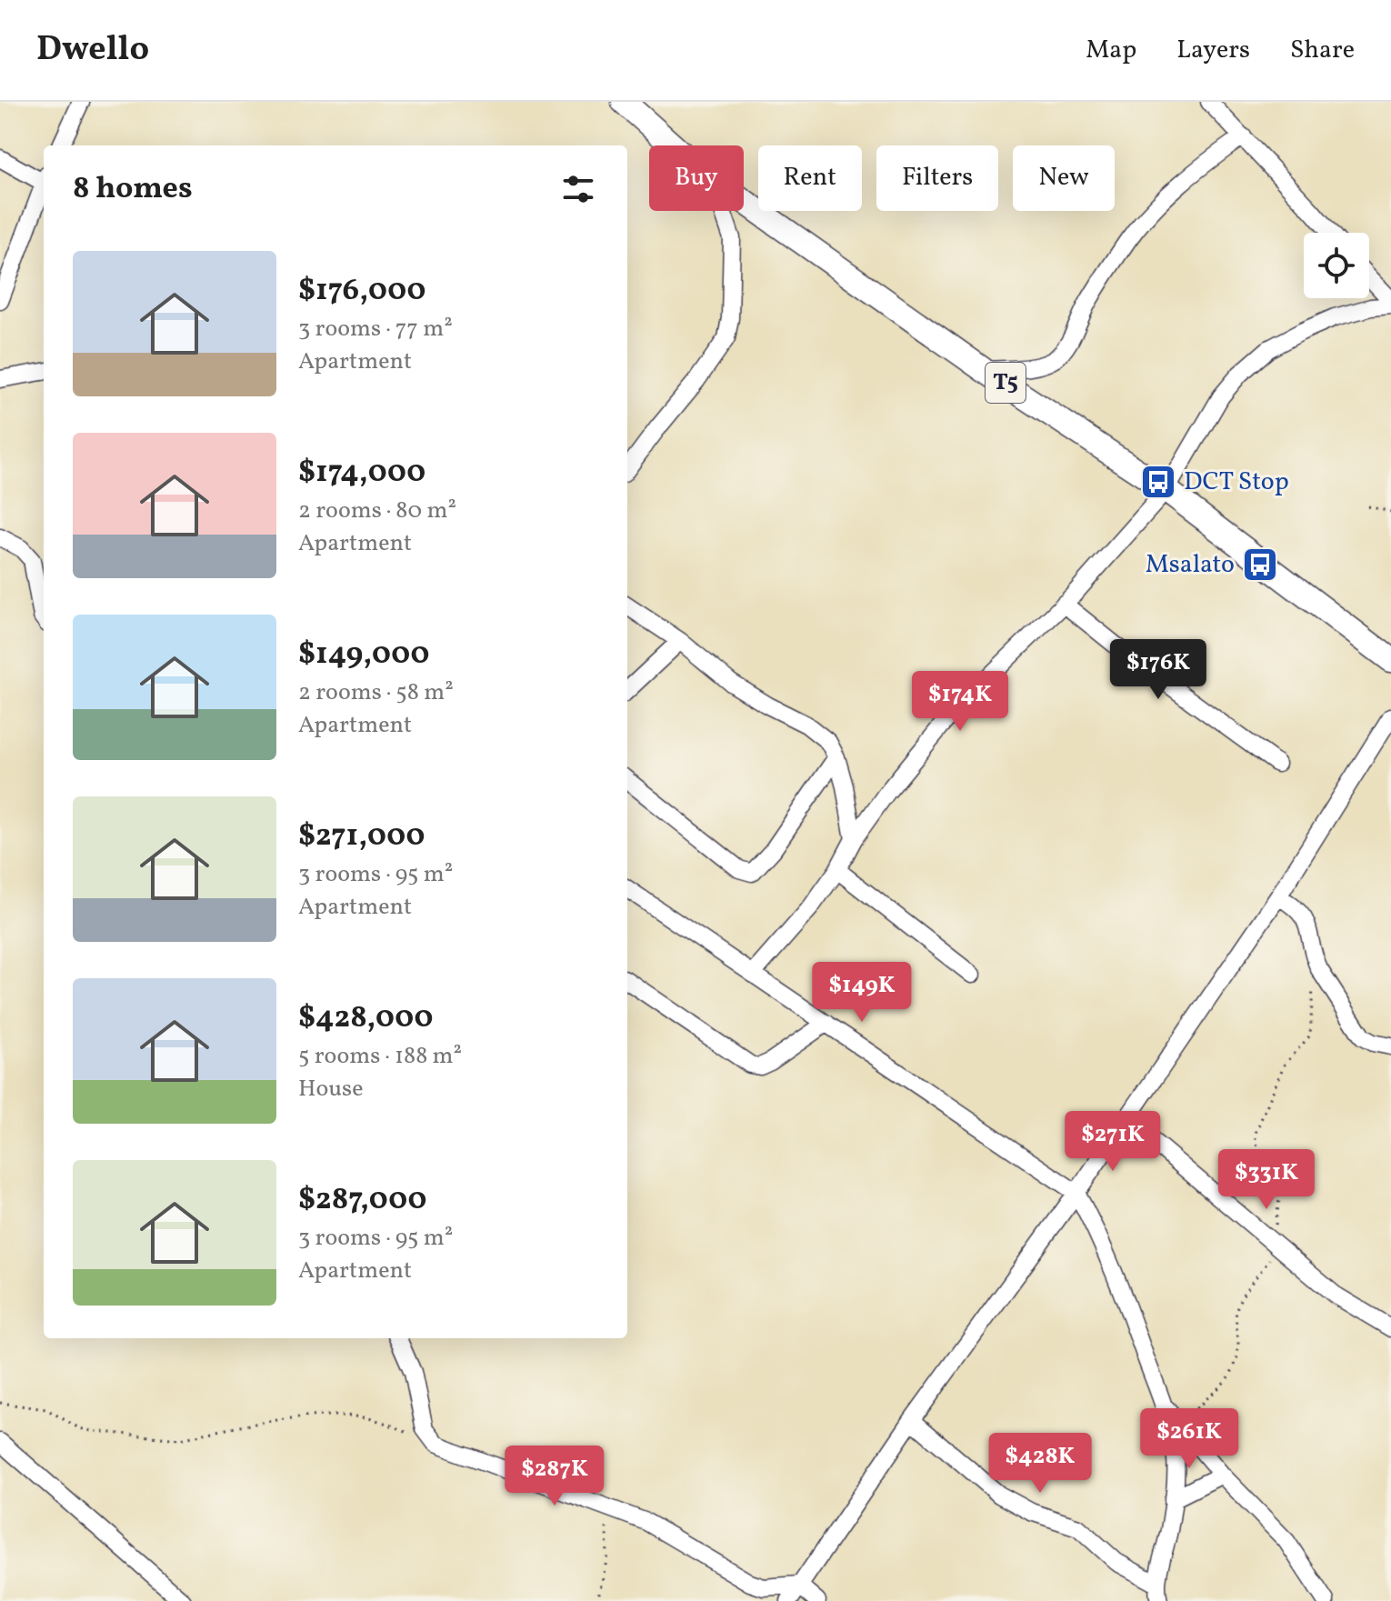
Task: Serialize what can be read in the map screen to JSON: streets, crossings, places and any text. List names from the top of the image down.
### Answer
{
  "streets": {
    "highway": ["T5"]
  },
  "places": {
    "bus stop": ["DCT Stop", "Msalato"]
  },
  "page": {
    "header": "Dwello",
    "nav": ["Map", "Layers", "Share"],
    "chip": [
      "Buy",
      "Rent",
      "Filters",
      "New"
    ],
    "heading": "8 homes",
    "list": [
      {
        "name": "$176,000",
        "note": "3 rooms · 77 m² · Apartment"
      },
      {
        "name": "$174,000",
        "note": "2 rooms · 80 m² · Apartment"
      },
      {
        "name": "$149,000",
        "note": "2 rooms · 58 m² · Apartment"
      },
      {
        "name": "$271,000",
        "note": "3 rooms · 95 m² · Apartment"
      },
      {
        "name": "$428,000",
        "note": "5 rooms · 188 m² · House"
      },
      {
        "name": "$287,000",
        "note": "3 rooms · 95 m² · Apartment"
      }
    ],
    "price": [
      "$176K",
      "$174K",
      "$149K",
      "$271K",
      "$331K",
      "$261K",
      "$428K",
      "$287K"
    ]
  }
}
